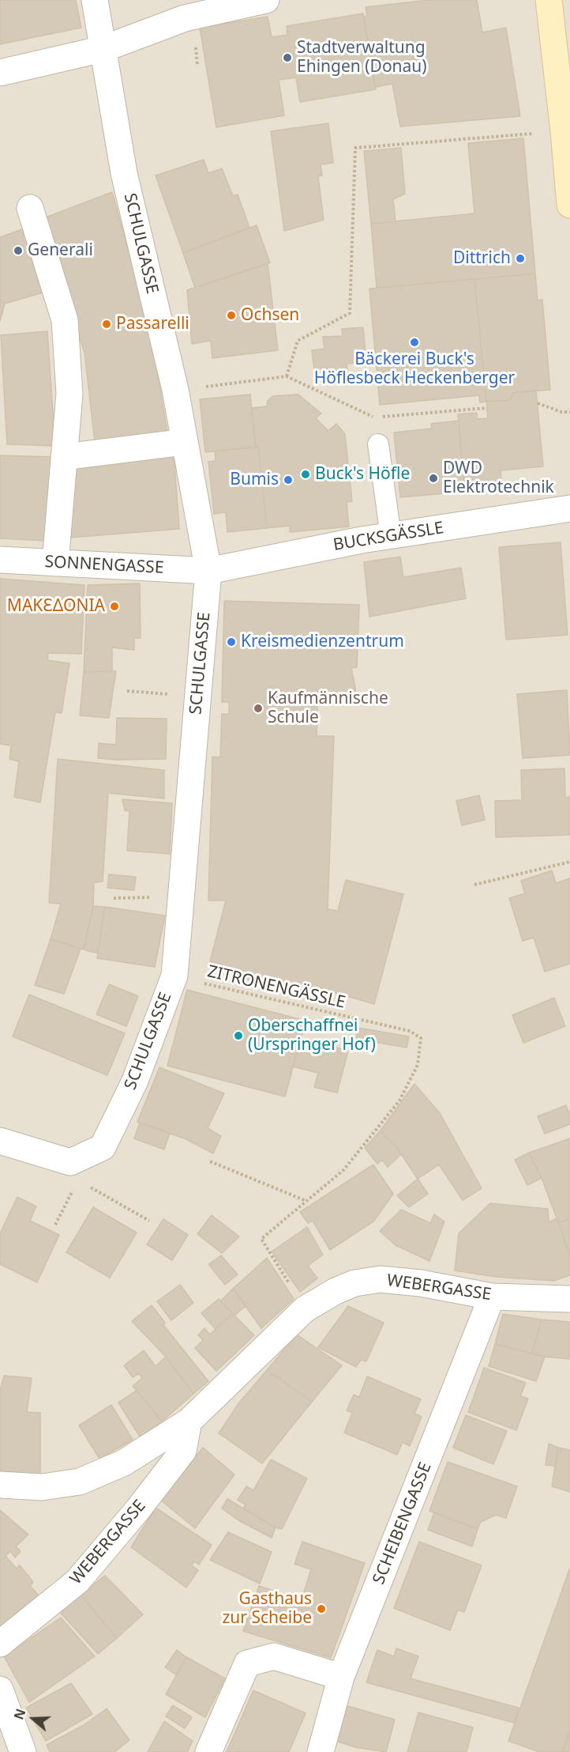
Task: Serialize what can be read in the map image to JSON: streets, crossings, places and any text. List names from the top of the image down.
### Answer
{
  "streets": {
    "street": [
      "SCHULGASSE",
      "BUCKSGÄSSLE",
      "SONNENGASSE",
      "WEBERGASSE",
      "SCHEIBENGASSE"
    ],
    "path": ["ZITRONENGÄSSLE"]
  },
  "crossings": [
    ["SCHULGASSE", "BUCKSGÄSSLE"],
    ["SCHULGASSE", "SONNENGASSE"],
    ["SCHULGASSE", "ZITRONENGÄSSLE"],
    ["BUCKSGÄSSLE", "SONNENGASSE"],
    ["ZITRONENGÄSSLE", "WEBERGASSE"],
    ["WEBERGASSE", "SCHEIBENGASSE"]
  ],
  "places": [
    "Stadtverwaltung Ehingen (Donau)",
    "Generali",
    "Dittrich",
    "Ochsen",
    "Passarelli",
    "Bäckerei Buck's Höflesbeck Heckenberger",
    "Buck's Höfle",
    "DWD Elektrotechnik",
    "Bumis",
    "MAKƐΔONIA",
    "Kreismedienzentrum",
    "Kaufmännische Schule",
    "Oberschaffnei (Urspringer Hof)",
    "Gasthaus zur Scheibe"
  ],
  "north": "left"
}
